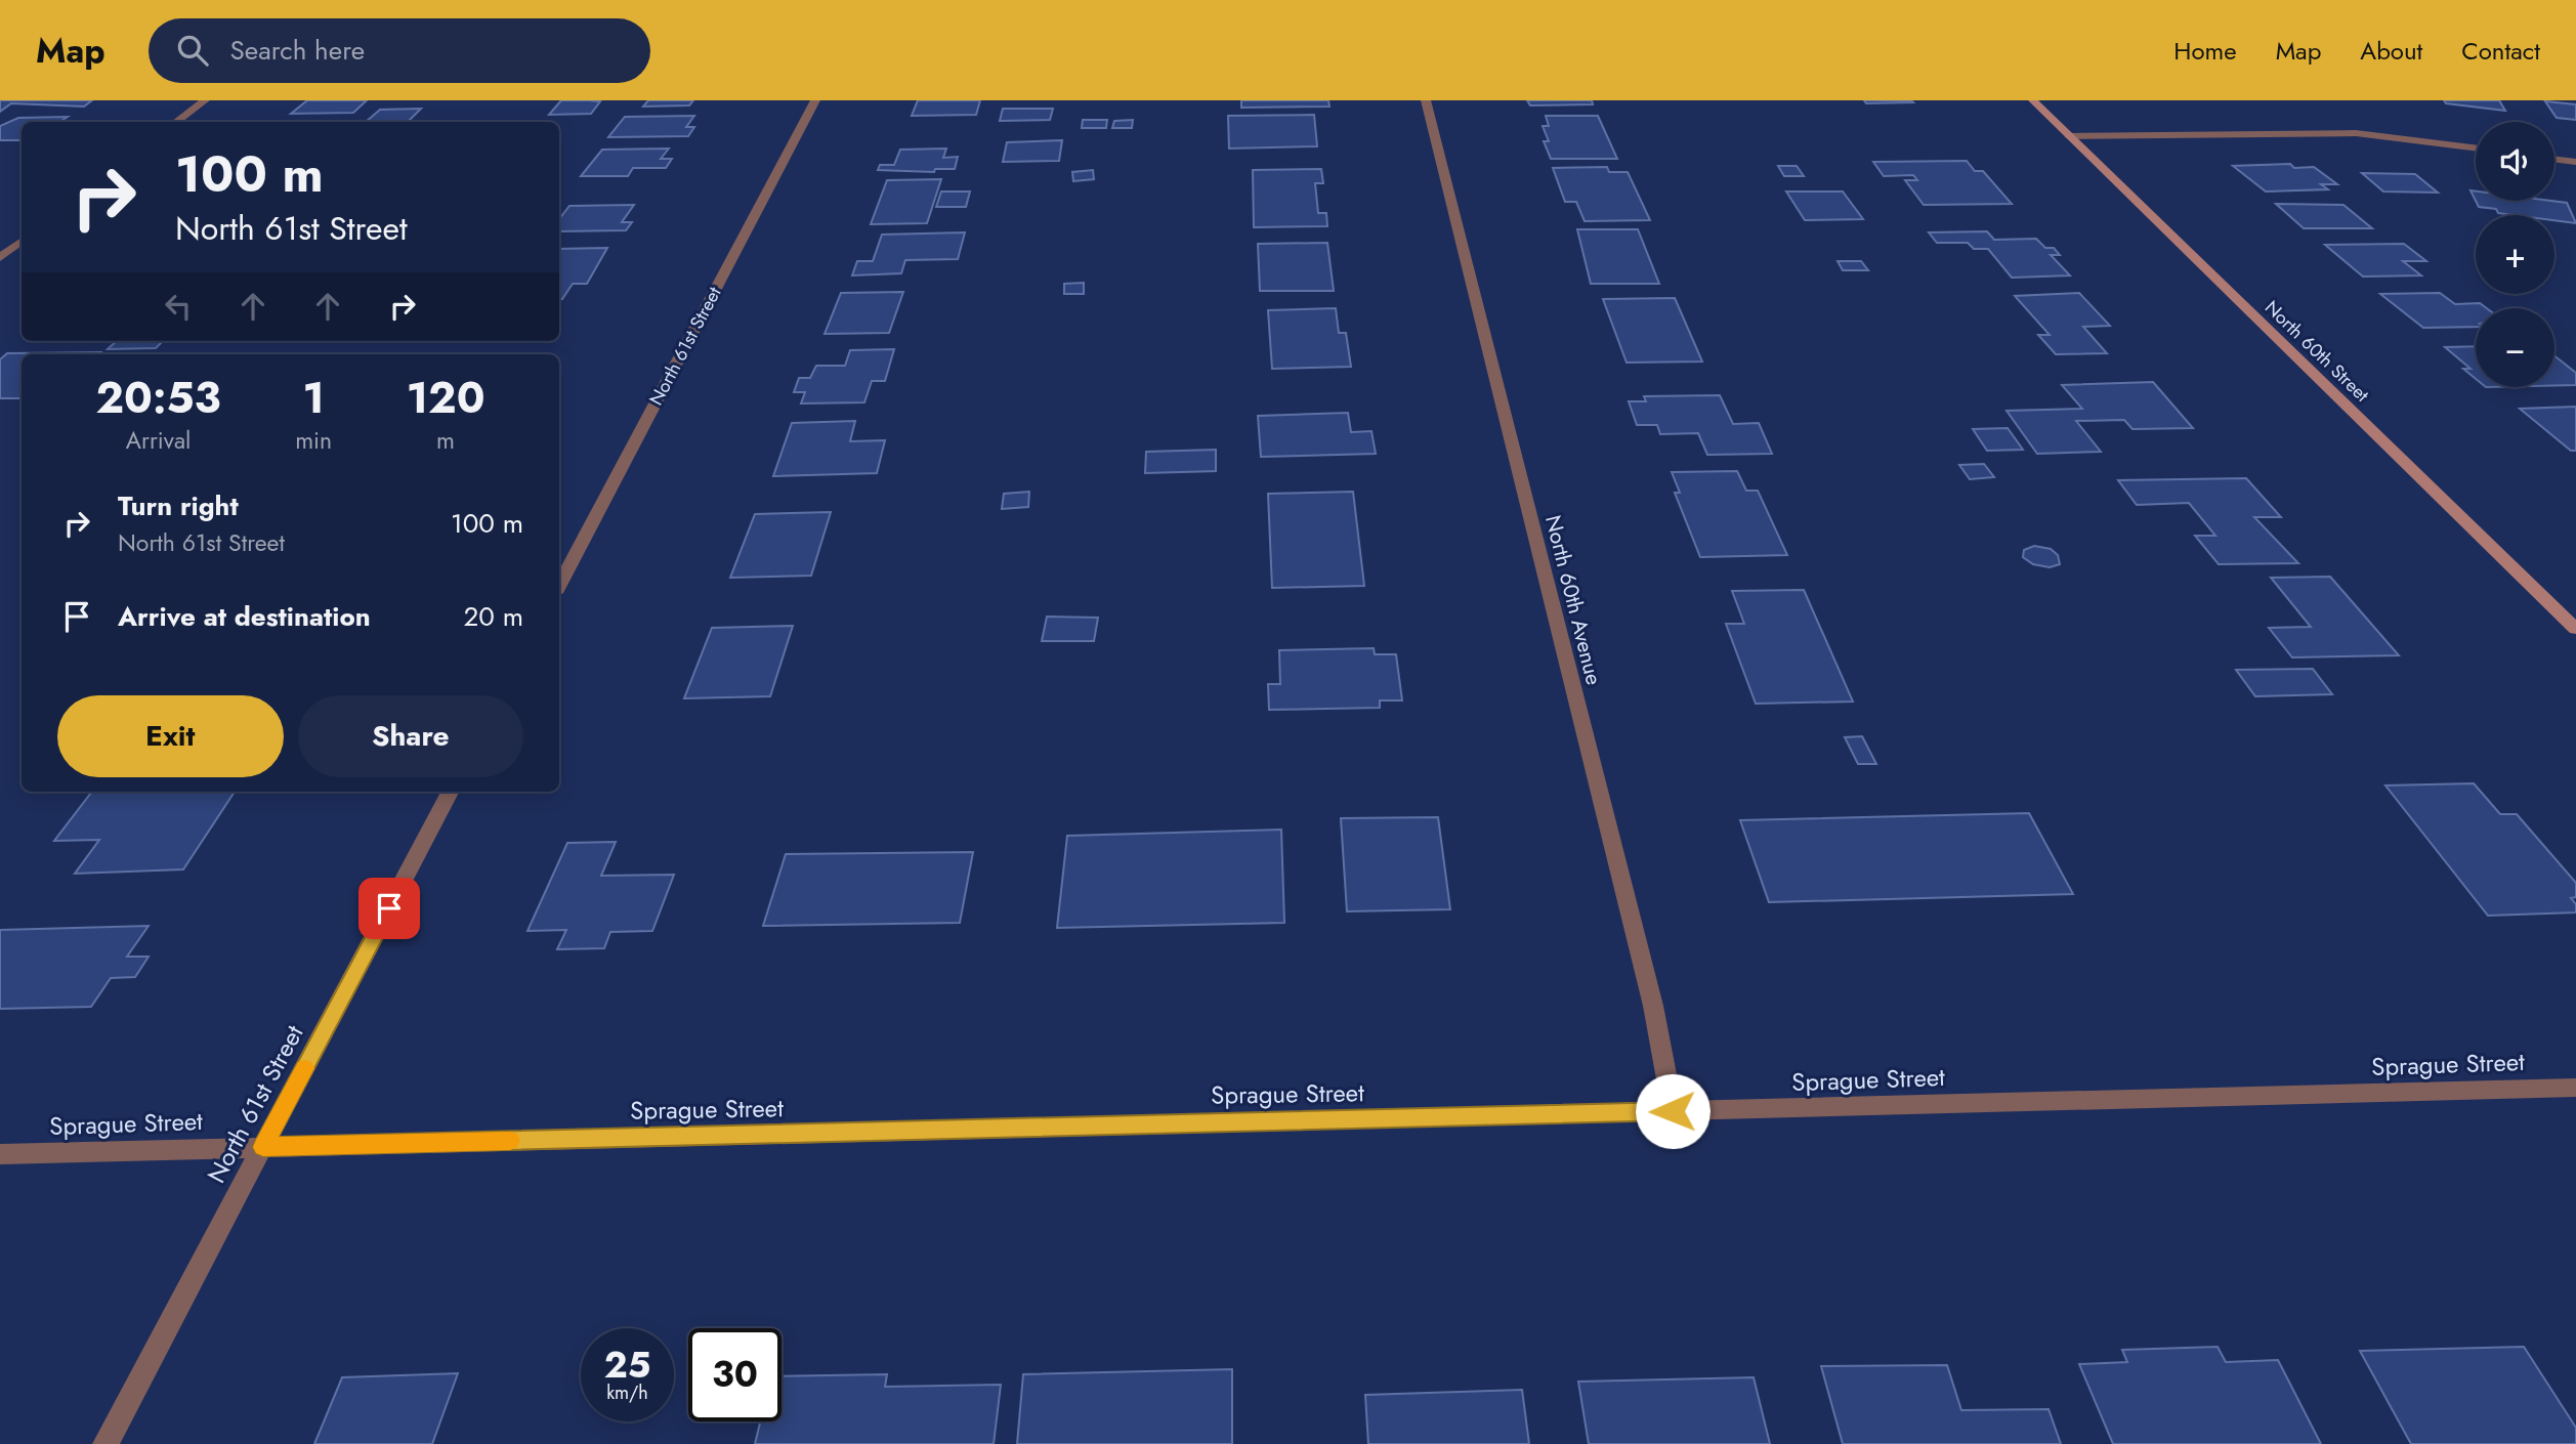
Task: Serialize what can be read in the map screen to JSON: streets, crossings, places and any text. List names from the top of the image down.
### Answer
{
  "streets": {
    "main road": ["North 60th Street"],
    "street": ["North 61st Street", "North 60th Avenue", "Sprague Street"]
  },
  "crossings": [
    ["North 61st Street", "Sprague Street"],
    ["North 60th Avenue", "Sprague Street"]
  ],
  "page": {
    "header": "Map",
    "search": "Search here",
    "nav": [
      "Home",
      "Map",
      "About",
      "Contact"
    ],
    "map_buttons": ["+", "−"],
    "turn": ["100 m", "North 61st Street"],
    "eta": [
      "20:53",
      "Arrival",
      "1",
      "min",
      "120",
      "m"
    ],
    "list": [
      {
        "name": "Turn right",
        "note": "North 61st Street",
        "value": "100 m"
      },
      {
        "name": "Arrive at destination",
        "value": "20 m"
      }
    ],
    "buttons": ["Exit", "Share"],
    "speed": "25 km/h",
    "limit": "30"
  }
}
